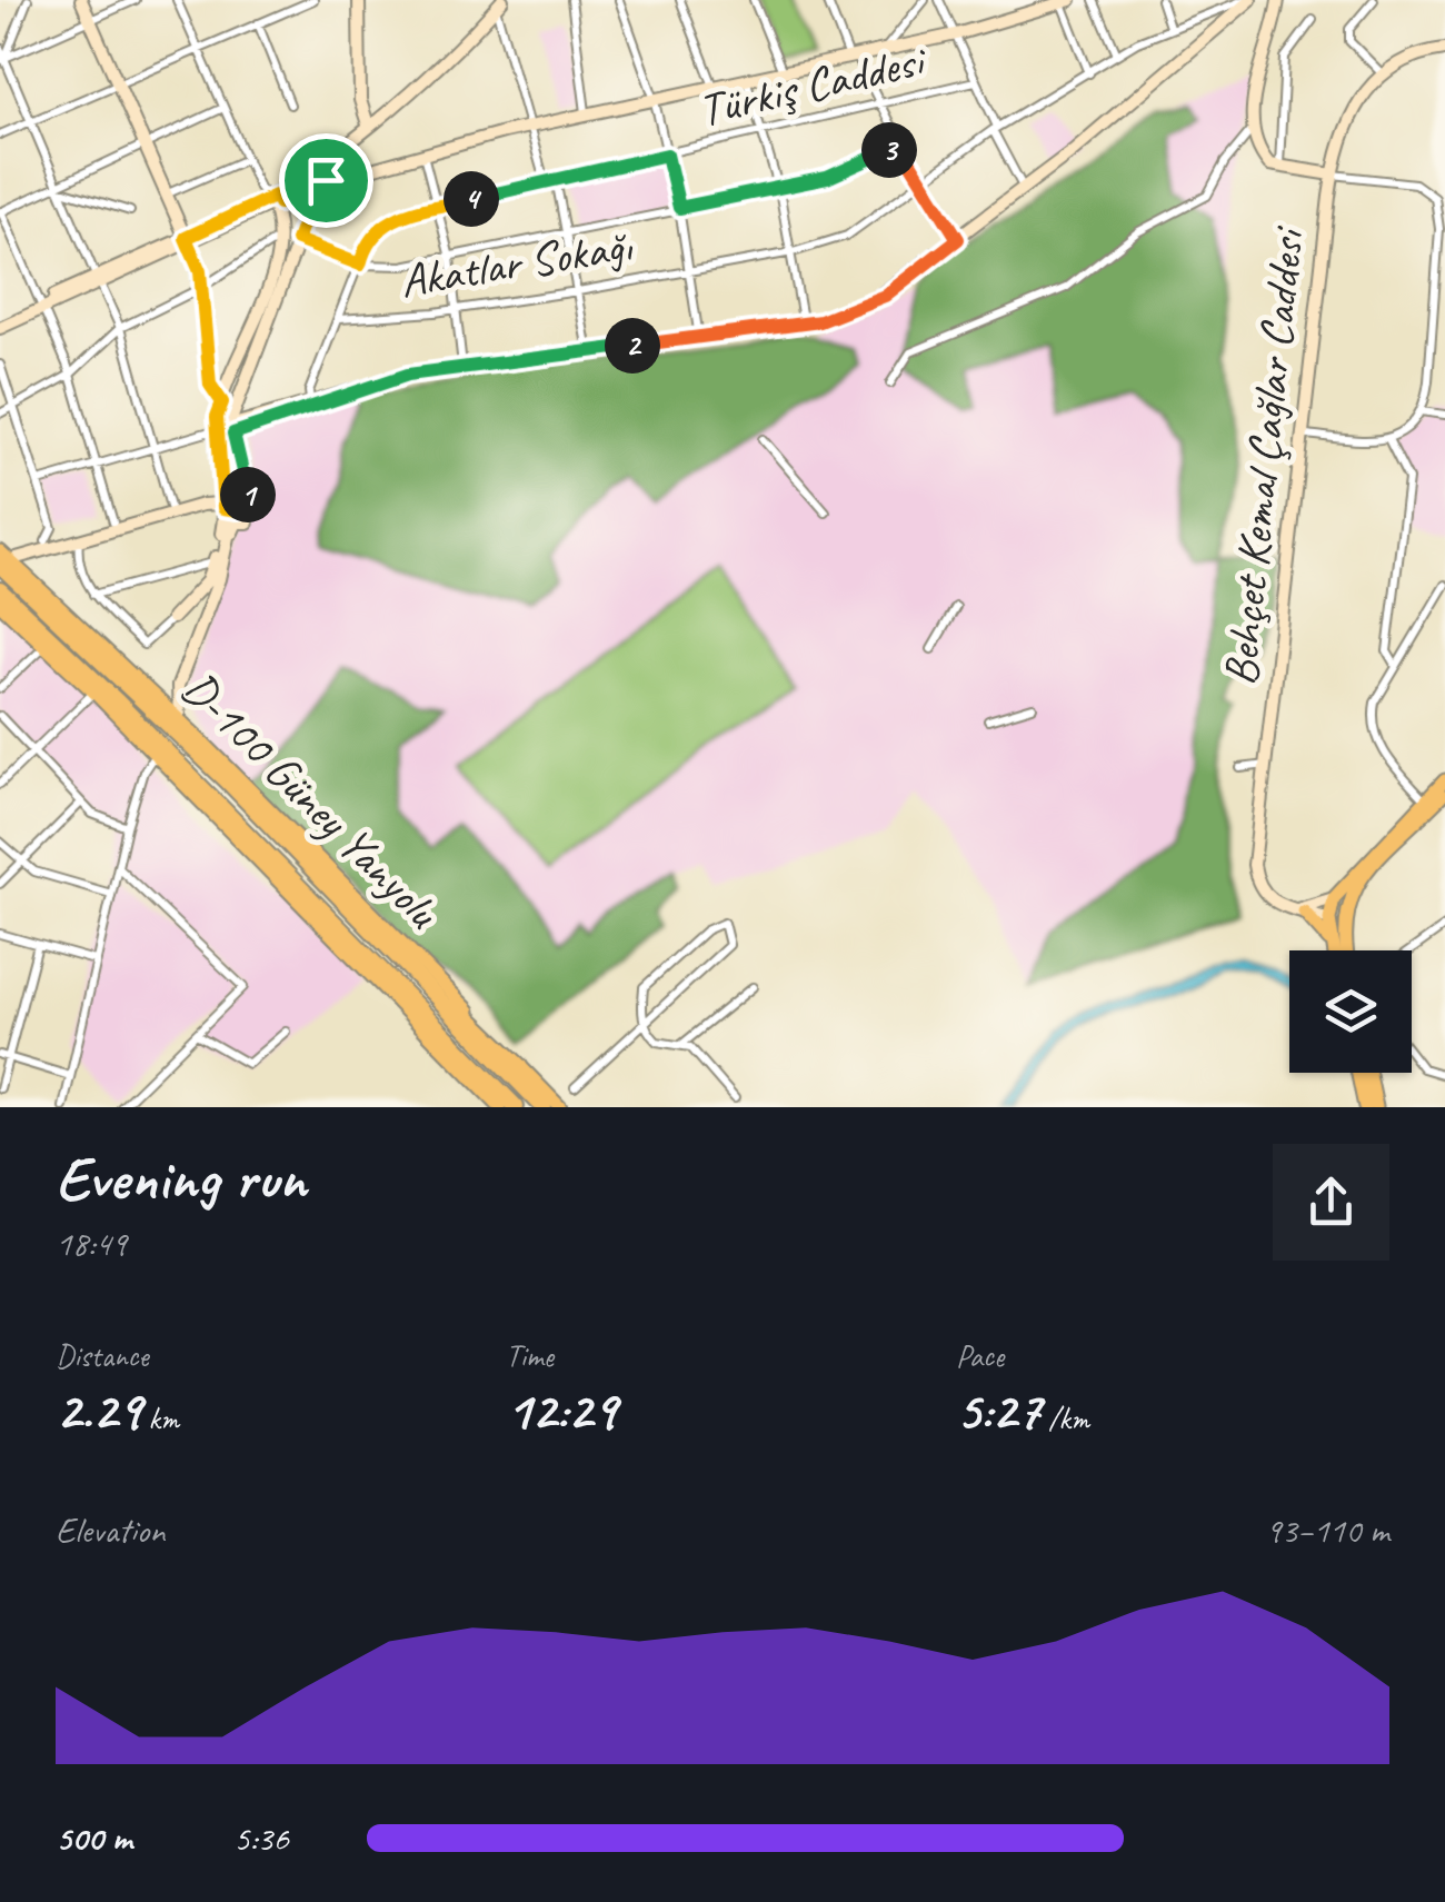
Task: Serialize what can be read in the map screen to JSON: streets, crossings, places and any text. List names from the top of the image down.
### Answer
{
  "streets": {
    "main road": ["Behçet Kemal Çağlar Caddesi", "D-100 Güney Yanyolu"],
    "street": ["Türkiş Caddesi", "Akatlar Sokağı"]
  },
  "crossings": [
    ["Türkiş Caddesi", "Akatlar Sokağı"]
  ],
  "page": {
    "pins": [
      "3",
      "4",
      "2",
      "1"
    ],
    "heading": ["Evening run", "18:49"],
    "stats": [
      ["Distance", "2.29 km"],
      ["Time", "12:29"],
      ["Pace", "5:27 /km"]
    ],
    "chart": ["Elevation", "93–110 m"],
    "list": [
      {
        "name": "500 m",
        "note": "5:36"
      }
    ]
  }
}
